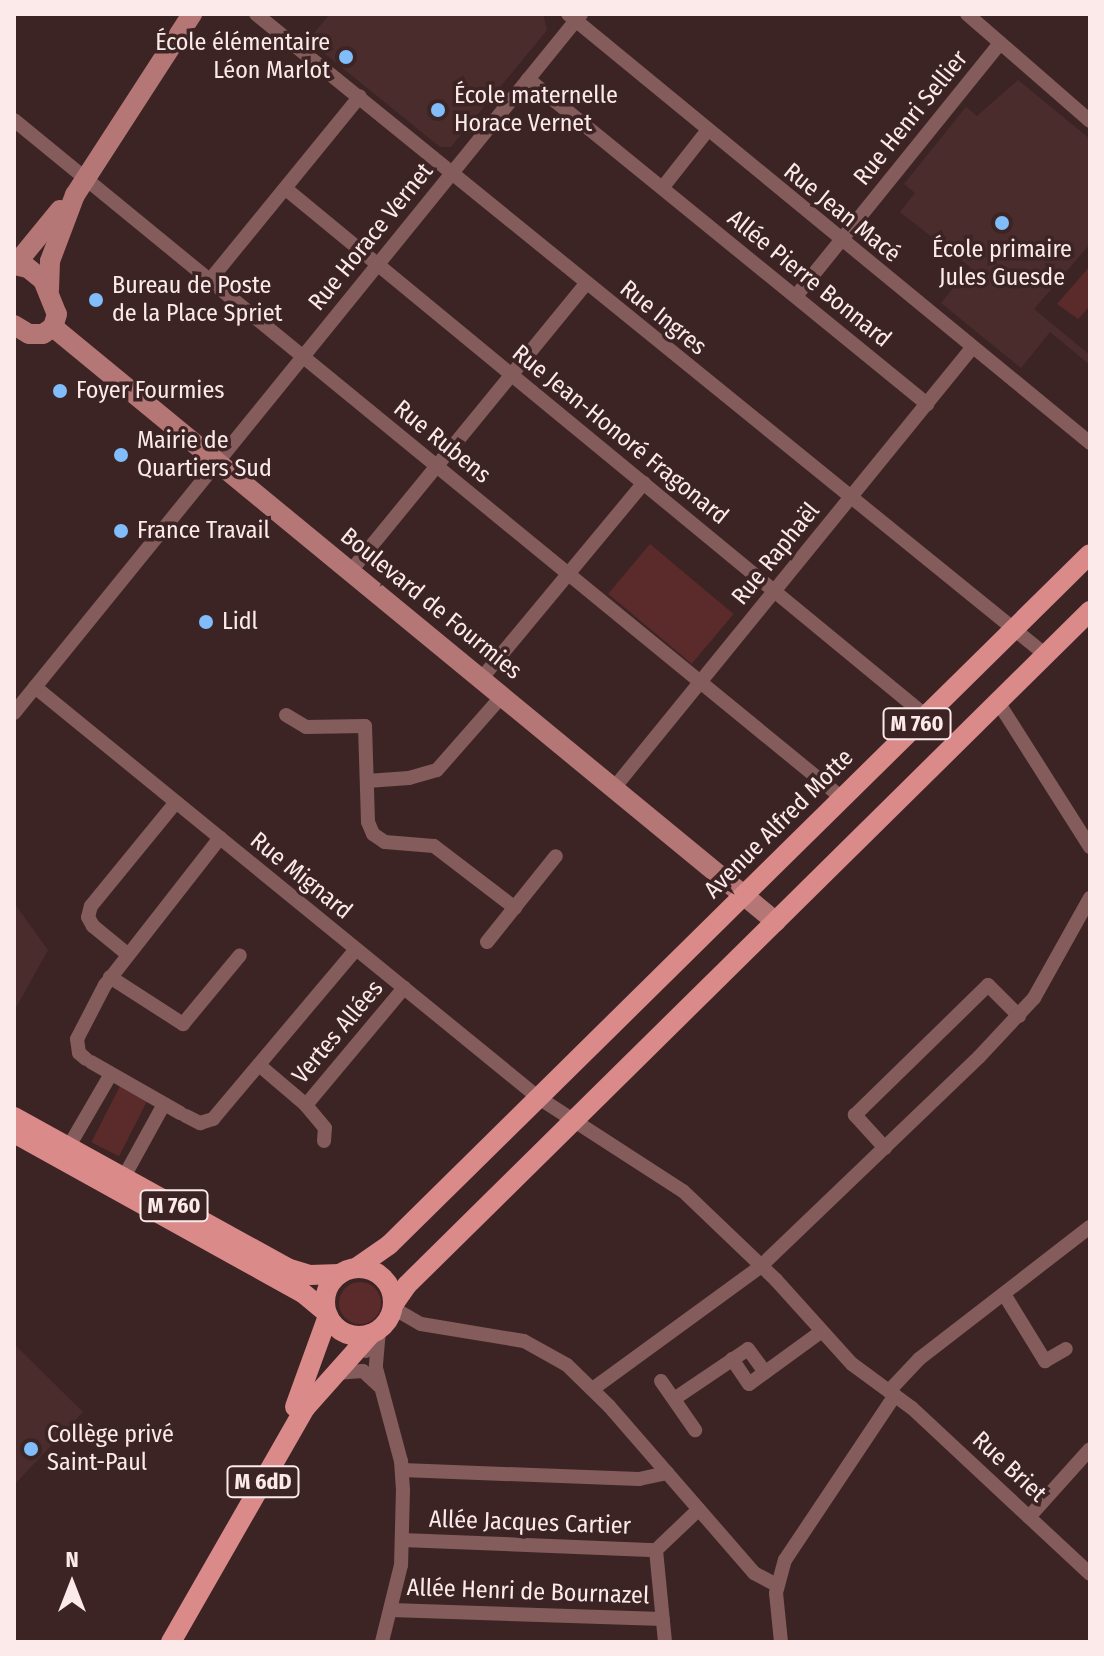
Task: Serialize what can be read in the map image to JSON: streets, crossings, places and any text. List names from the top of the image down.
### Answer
{
  "streets": {
    "main road": ["M 760", "Avenue Alfred Motte", "M 6dD"],
    "street": [
      "Rue Henri Sellier",
      "Rue Jean Macé",
      "Rue Horace Vernet",
      "Allée Pierre Bonnard",
      "Rue Ingres",
      "Rue Jean-Honoré Fragonard",
      "Rue Rubens",
      "Rue Raphaël",
      "Boulevard de Fourmies",
      "Rue Mignard",
      "Vertes Allées",
      "Rue Briet",
      "Allée Jacques Cartier",
      "Allée Henri de Bournazel"
    ]
  },
  "crossings": [
    ["Rue Henri Sellier", "Rue Jean Macé"],
    ["Rue Henri Sellier", "Allée Pierre Bonnard"],
    ["Rue Jean Macé", "Rue Horace Vernet"],
    ["Rue Jean Macé", "Rue Raphaël"],
    ["Rue Horace Vernet", "Allée Pierre Bonnard"],
    ["Rue Horace Vernet", "Rue Ingres"],
    ["Rue Horace Vernet", "Rue Jean-Honoré Fragonard"],
    ["Rue Horace Vernet", "Rue Rubens"],
    ["Rue Horace Vernet", "Boulevard de Fourmies"],
    ["Rue Horace Vernet", "Rue Mignard"],
    ["Allée Pierre Bonnard", "Rue Raphaël"],
    ["Rue Ingres", "Rue Raphaël"],
    ["Rue Ingres", "M 760"],
    ["Rue Ingres", "Avenue Alfred Motte"],
    ["Rue Jean-Honoré Fragonard", "Rue Raphaël"],
    ["Rue Jean-Honoré Fragonard", "Avenue Alfred Motte"],
    ["Rue Rubens", "Rue Raphaël"],
    ["Rue Rubens", "Avenue Alfred Motte"],
    ["Rue Raphaël", "Boulevard de Fourmies"],
    ["Boulevard de Fourmies", "M 760"],
    ["Boulevard de Fourmies", "Avenue Alfred Motte"],
    ["M 760", "Avenue Alfred Motte"],
    ["M 760", "Rue Briet"],
    ["M 760", "M 6dD"],
    ["Avenue Alfred Motte", "Rue Mignard"],
    ["Avenue Alfred Motte", "M 6dD"],
    ["Rue Mignard", "Vertes Allées"]
  ],
  "places": [
    "École élémentaire Léon Marlot",
    "École maternelle Horace Vernet",
    "École primaire Jules Guesde",
    "Bureau de Poste de la Place Spriet",
    "Foyer Fourmies",
    "Mairie de Quartiers Sud",
    "France Travail",
    "Lidl",
    "Collège privé Saint-Paul"
  ],
  "north": "top"
}
